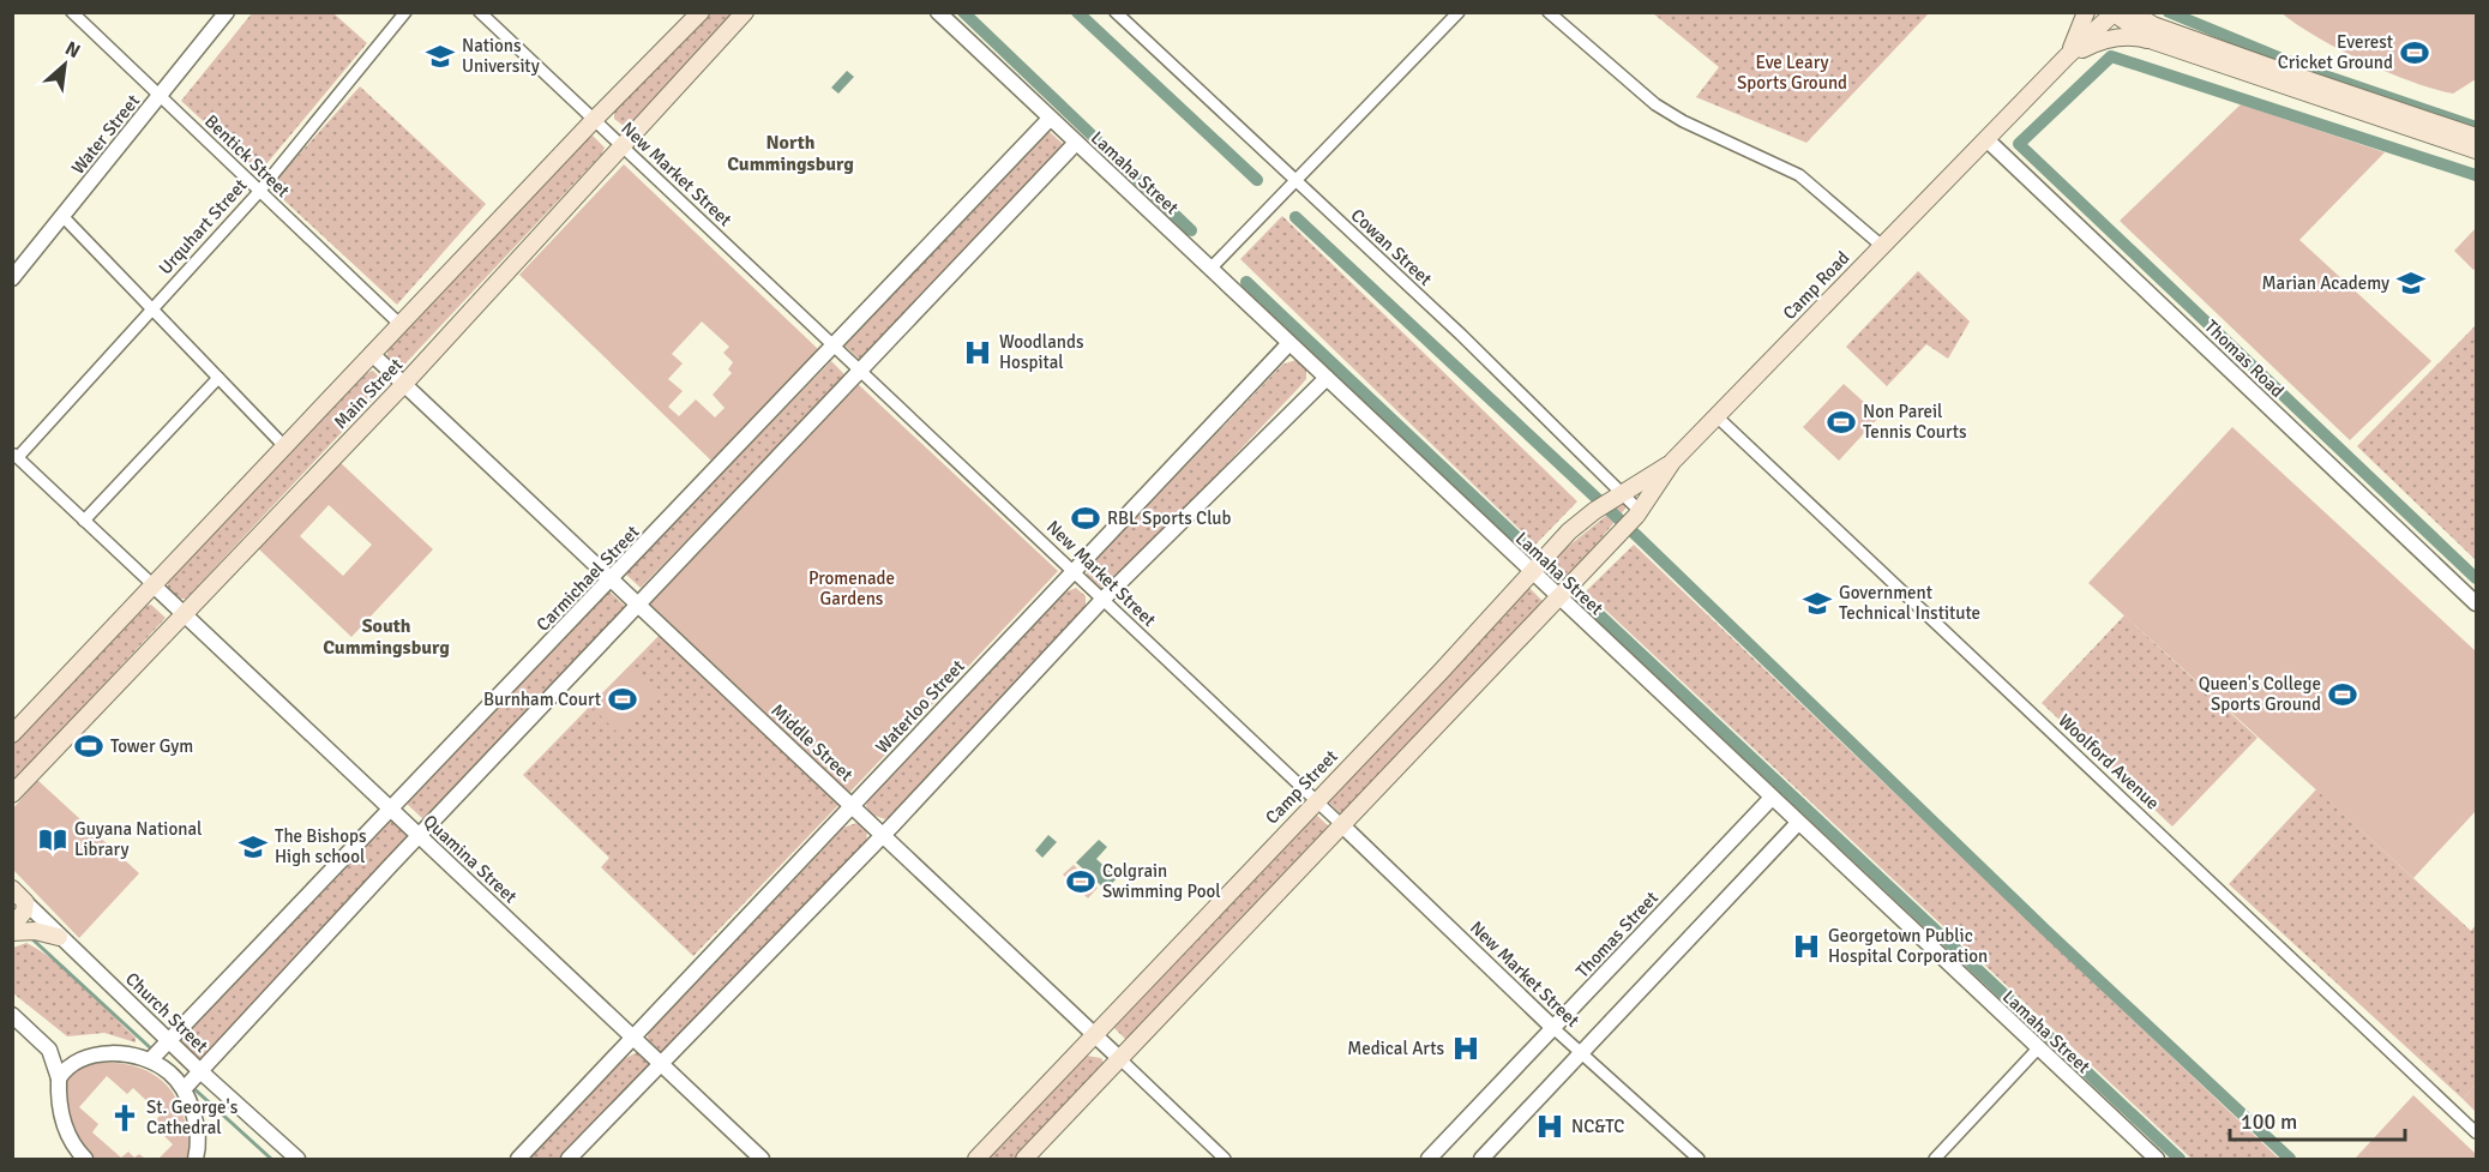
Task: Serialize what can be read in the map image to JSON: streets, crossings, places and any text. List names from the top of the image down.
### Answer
{
  "streets": {
    "main road": ["Camp Road", "Main Street", "Camp Street"],
    "street": [
      "Water Street",
      "Bentick Street",
      "Lamaha Street",
      "New Market Street",
      "Urquhart Street",
      "Cowan Street",
      "Thomas Road",
      "Carmichael Street",
      "Waterloo Street",
      "Middle Street",
      "Woolford Avenue",
      "Quamina Street",
      "Thomas Street",
      "Church Street"
    ]
  },
  "crossings": [
    ["Water Street", "Bentick Street"],
    ["Bentick Street", "Urquhart Street"],
    ["Bentick Street", "Main Street"],
    ["Lamaha Street", "Camp Road"],
    ["Lamaha Street", "Carmichael Street"],
    ["Lamaha Street", "Waterloo Street"],
    ["Lamaha Street", "Camp Street"],
    ["Lamaha Street", "Thomas Street"],
    ["New Market Street", "Main Street"],
    ["New Market Street", "Carmichael Street"],
    ["New Market Street", "Waterloo Street"],
    ["New Market Street", "Camp Street"],
    ["New Market Street", "Thomas Street"],
    ["Cowan Street", "Camp Road"],
    ["Cowan Street", "Camp Street"],
    ["Camp Road", "Thomas Road"],
    ["Camp Road", "Woolford Avenue"],
    ["Camp Road", "Camp Street"],
    ["Main Street", "Middle Street"],
    ["Main Street", "Quamina Street"],
    ["Carmichael Street", "Middle Street"],
    ["Carmichael Street", "Quamina Street"],
    ["Carmichael Street", "Church Street"],
    ["Waterloo Street", "Middle Street"],
    ["Waterloo Street", "Quamina Street"],
    ["Middle Street", "Camp Street"]
  ],
  "districts": ["North Cummingsburg", "South Cummingsburg"],
  "parks": ["Eve Leary Sports Ground", "Promenade Gardens"],
  "places": {
    "sports": [
      "Everest Cricket Ground",
      "Non Pareil Tennis Courts",
      "RBL Sports Club",
      "Queen's College Sports Ground",
      "Burnham Court",
      "Tower Gym",
      "Colgrain Swimming Pool"
    ],
    "school or university": [
      "Nations University",
      "Marian Academy",
      "Government Technical Institute",
      "The Bishops High school"
    ],
    "hospital": [
      "Woodlands Hospital",
      "Georgetown Public Hospital Corporation",
      "Medical Arts",
      "NC&TC"
    ],
    "library": ["Guyana National Library"],
    "church": ["St. George's Cathedral"]
  },
  "scale_bar": "100 m",
  "north": "top right"
}
